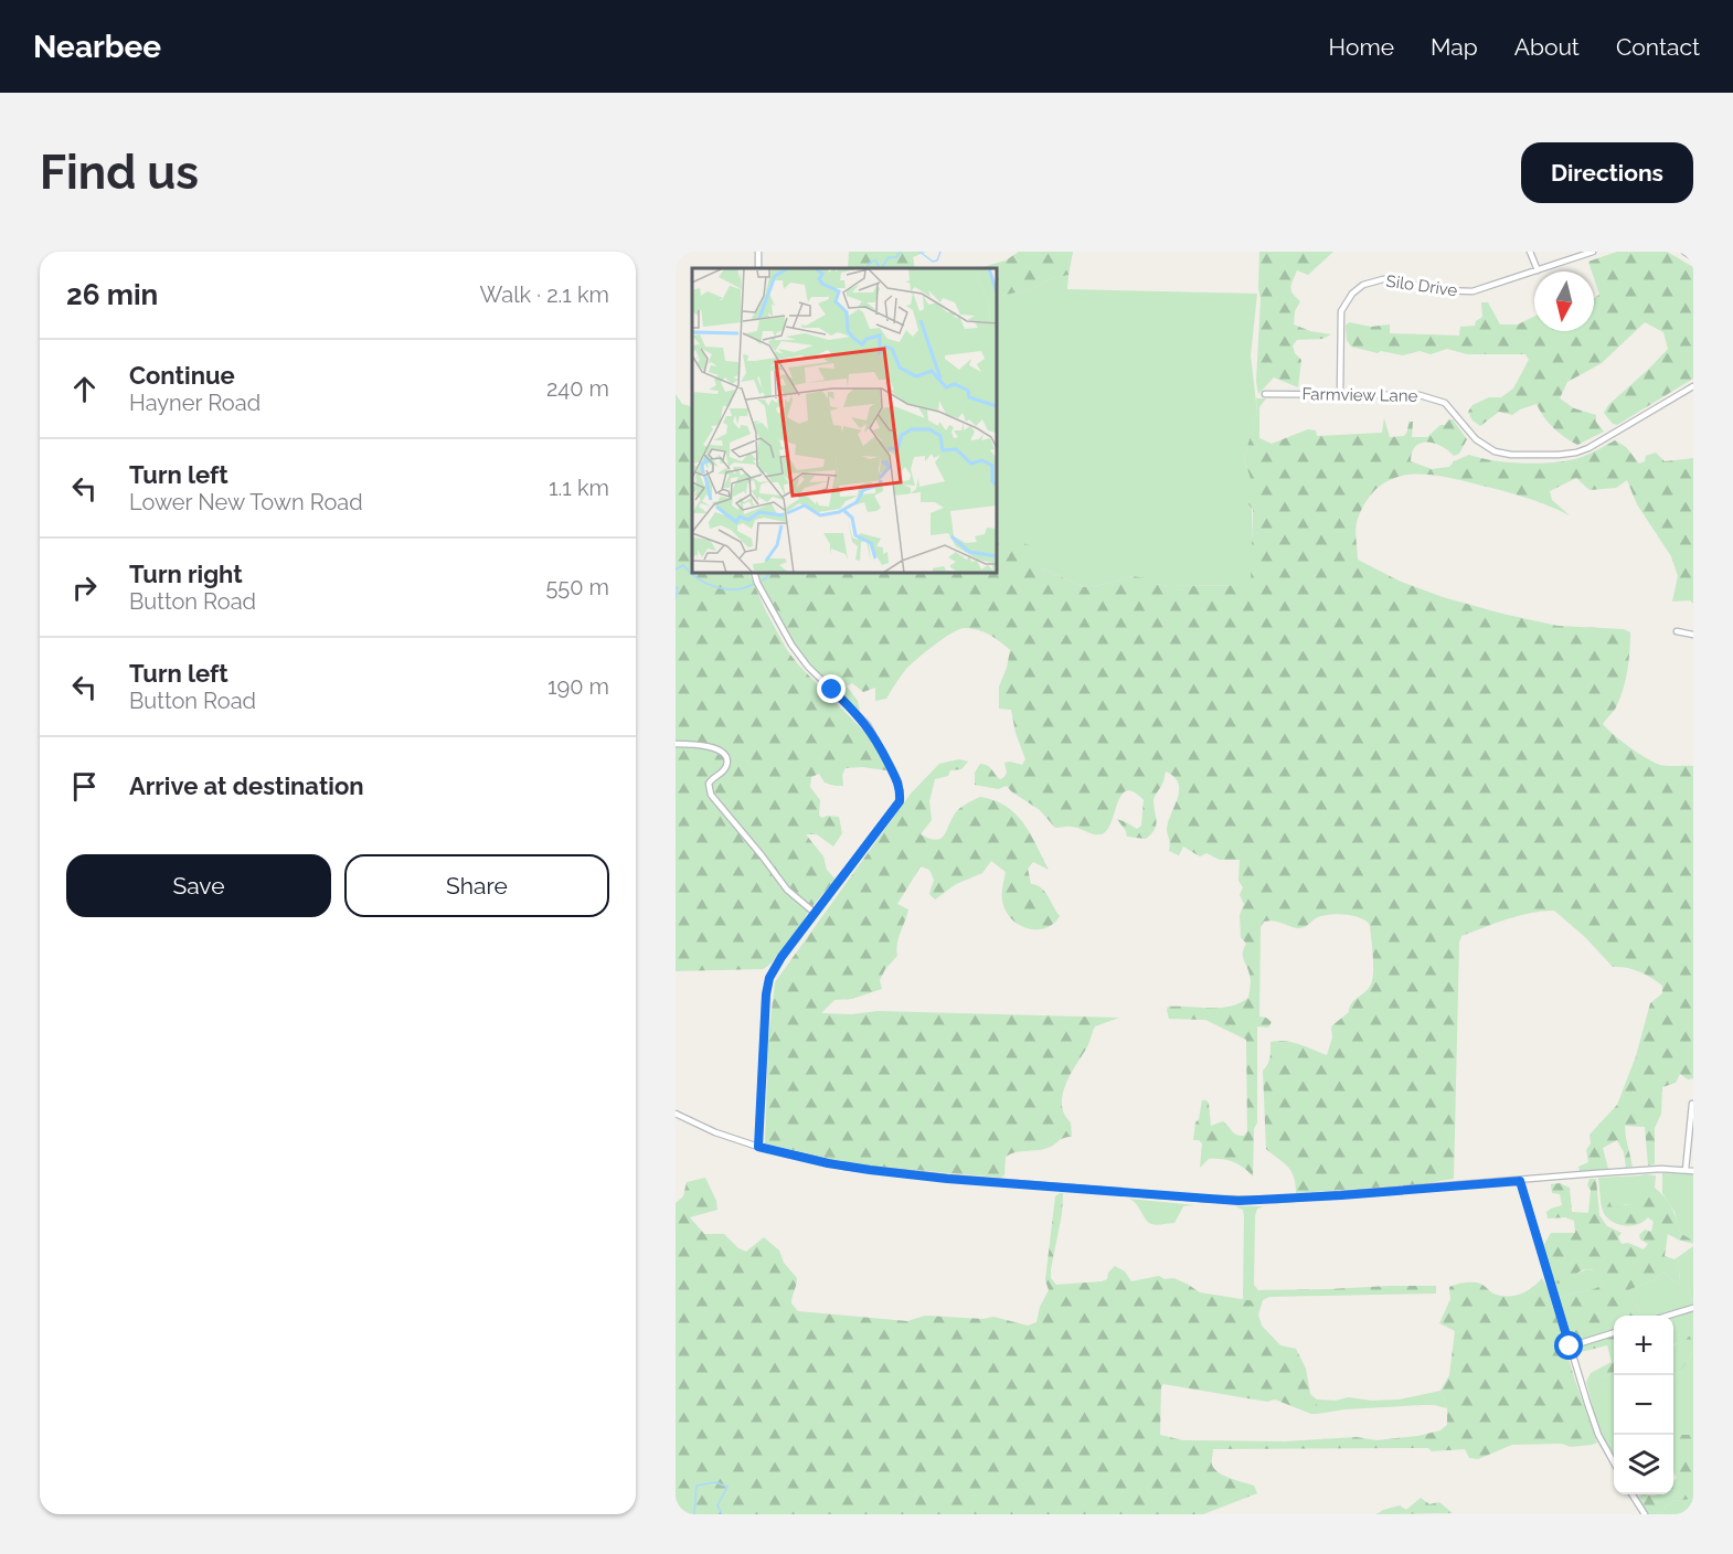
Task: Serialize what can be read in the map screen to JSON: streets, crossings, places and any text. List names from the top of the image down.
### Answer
{
  "streets": {
    "street": ["Silo Drive", "Farmview Lane"]
  },
  "crossings": [
    ["Silo Drive", "Farmview Lane"]
  ],
  "north": "bottom",
  "page": {
    "header": "Nearbee",
    "nav": [
      "Home",
      "Map",
      "About",
      "Contact"
    ],
    "buttons": [
      "Directions",
      ["Save", "Share"]
    ],
    "title": "Find us",
    "heading": ["26 min", "Walk · 2.1 km"],
    "list": [
      ["Continue", "Hayner Road", "240 m"],
      ["Turn left", "Lower New Town Road", "1.1 km"],
      ["Turn right", "Button Road", "550 m"],
      ["Turn left", "Button Road", "190 m"],
      "Arrive at destination"
    ],
    "map_buttons": ["+", "−"]
  }
}
